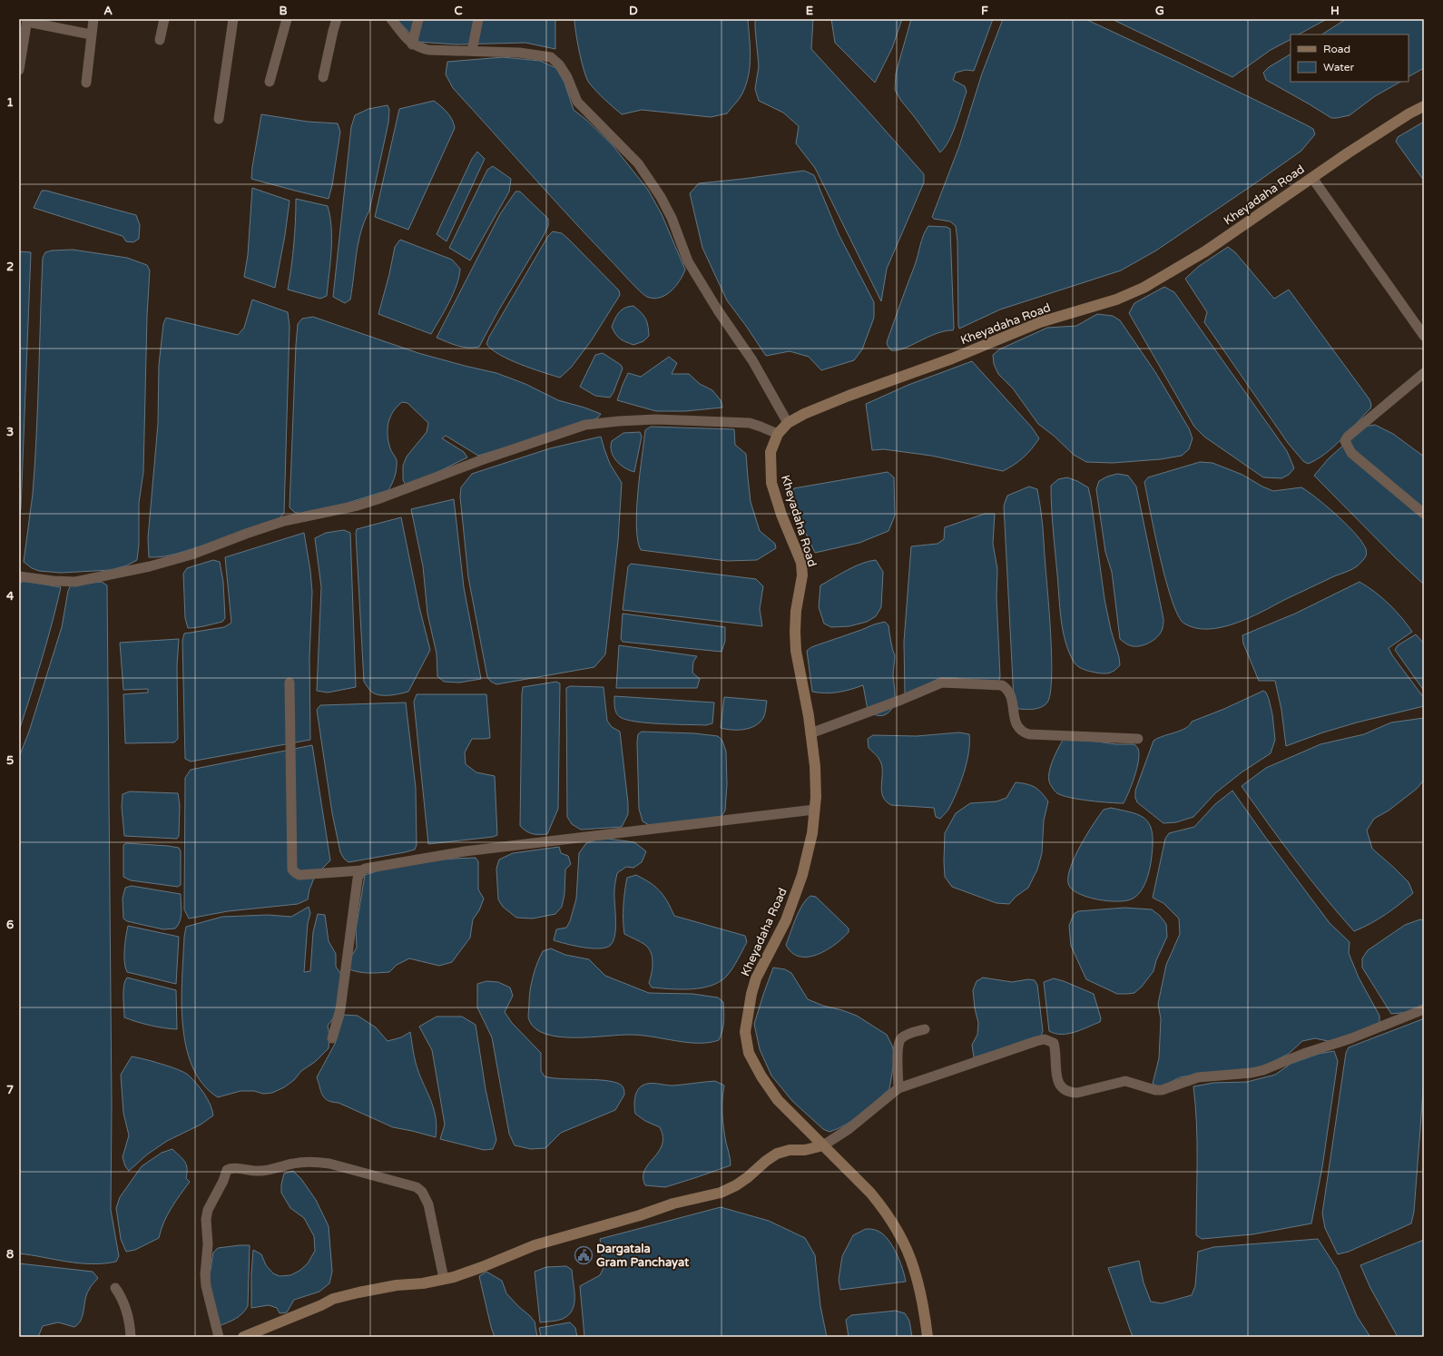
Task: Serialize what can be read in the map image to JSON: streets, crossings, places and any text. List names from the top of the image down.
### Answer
{
  "streets": {
    "main road": ["Kheyadaha Road"]
  },
  "places": {
    "public building": ["Dargatala Gram Panchayat"]
  },
  "legend": ["Road", "Water"],
  "grid": {
    "columns": [
      "A",
      "B",
      "C",
      "D",
      "E",
      "F",
      "G",
      "H"
    ],
    "rows": [
      "1",
      "2",
      "3",
      "4",
      "5",
      "6",
      "7",
      "8"
    ]
  }
}
